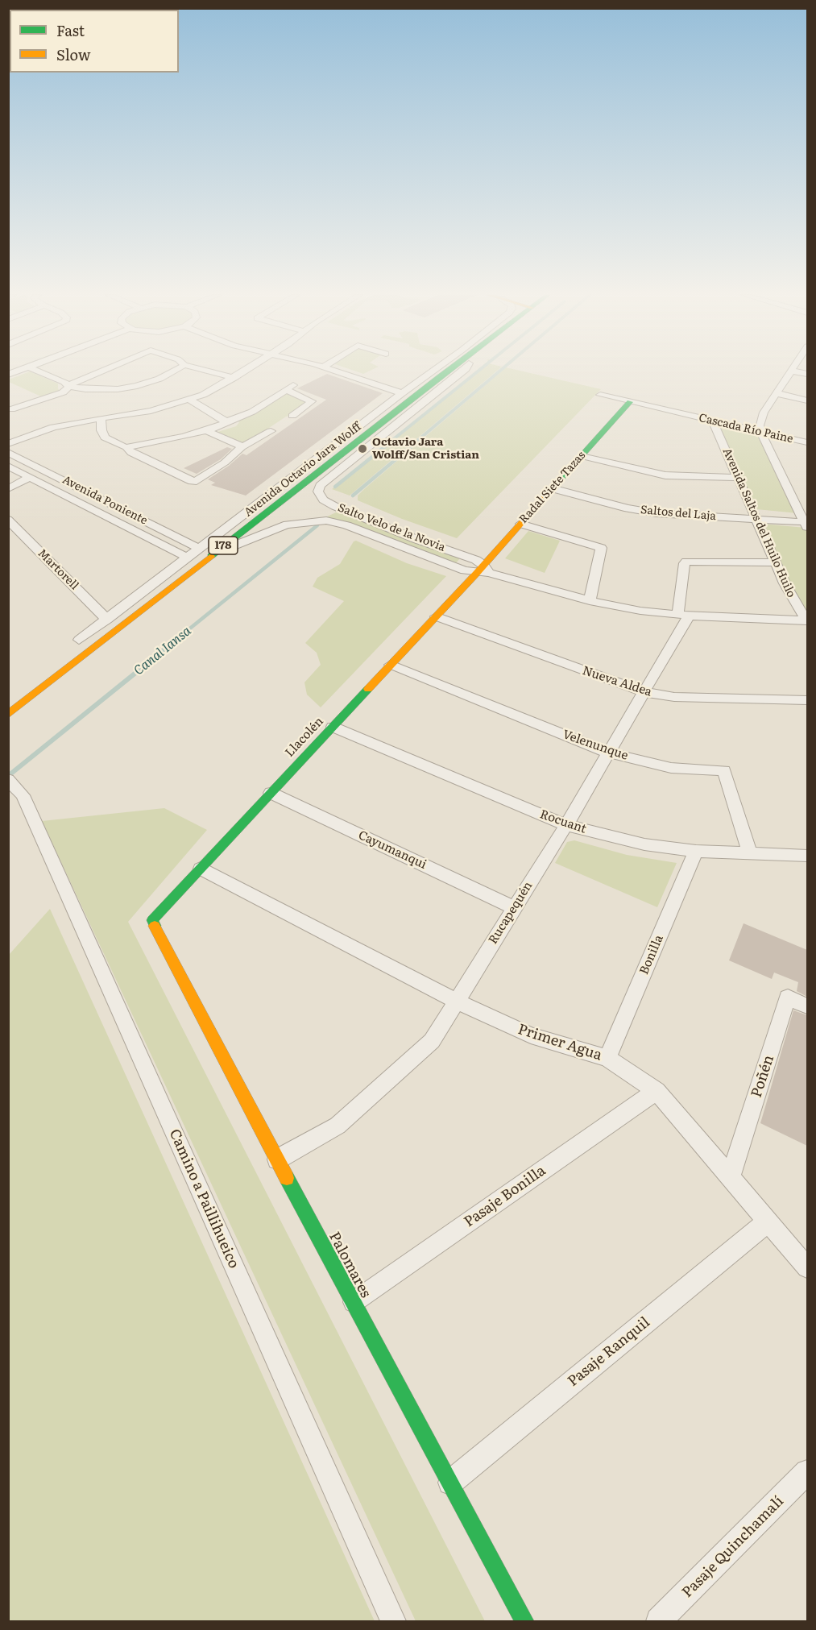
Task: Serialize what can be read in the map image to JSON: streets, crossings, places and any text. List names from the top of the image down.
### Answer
{
  "streets": {
    "main road": [
      "Avenida Octavio Jara Wolff",
      "Radal Siete Tazas",
      "178",
      "Llacolén",
      "Palomares"
    ],
    "street": [
      "Cascada Río Paine",
      "Avenida Poniente",
      "Saltos del Laja",
      "Avenida Saltos del Huilo Huilo",
      "Salto Velo de la Novia",
      "Martorell",
      "Nueva Aldea",
      "Velenunque",
      "Rocuant",
      "Cayumanqui",
      "Rucapequén",
      "Bonilla",
      "Primer Agua",
      "Poñén",
      "Pasaje Bonilla",
      "Camino a Paillihueico",
      "Pasaje Ranquil",
      "Pasaje Quinchamalí"
    ]
  },
  "crossings": [
    ["Cascada Río Paine", "Radal Siete Tazas"],
    ["Cascada Río Paine", "Avenida Saltos del Huilo Huilo"],
    ["Avenida Octavio Jara Wolff", "Avenida Poniente"],
    ["Avenida Octavio Jara Wolff", "Salto Velo de la Novia"],
    ["Avenida Octavio Jara Wolff", "Martorell"],
    ["Radal Siete Tazas", "Saltos del Laja"],
    ["Radal Siete Tazas", "Salto Velo de la Novia"],
    ["Radal Siete Tazas", "Llacolén"],
    ["Saltos del Laja", "Avenida Saltos del Huilo Huilo"],
    ["Avenida Saltos del Huilo Huilo", "Salto Velo de la Novia"],
    ["Salto Velo de la Novia", "Llacolén"],
    ["Salto Velo de la Novia", "Rucapequén"],
    ["Nueva Aldea", "Llacolén"],
    ["Nueva Aldea", "Rucapequén"],
    ["Llacolén", "Velenunque"],
    ["Llacolén", "Rocuant"],
    ["Llacolén", "Cayumanqui"],
    ["Llacolén", "Primer Agua"],
    ["Llacolén", "Palomares"],
    ["Velenunque", "Rocuant"],
    ["Velenunque", "Rucapequén"],
    ["Rocuant", "Rucapequén"],
    ["Rocuant", "Bonilla"],
    ["Cayumanqui", "Rucapequén"],
    ["Rucapequén", "Primer Agua"],
    ["Rucapequén", "Palomares"],
    ["Bonilla", "Primer Agua"],
    ["Primer Agua", "Poñén"],
    ["Primer Agua", "Pasaje Bonilla"],
    ["Primer Agua", "Pasaje Ranquil"],
    ["Pasaje Bonilla", "Palomares"],
    ["Palomares", "Pasaje Ranquil"]
  ],
  "water": ["Canal Iansa"],
  "places": ["Octavio Jara Wolff/San Cristian"],
  "legend": ["Fast", "Slow"]
}
